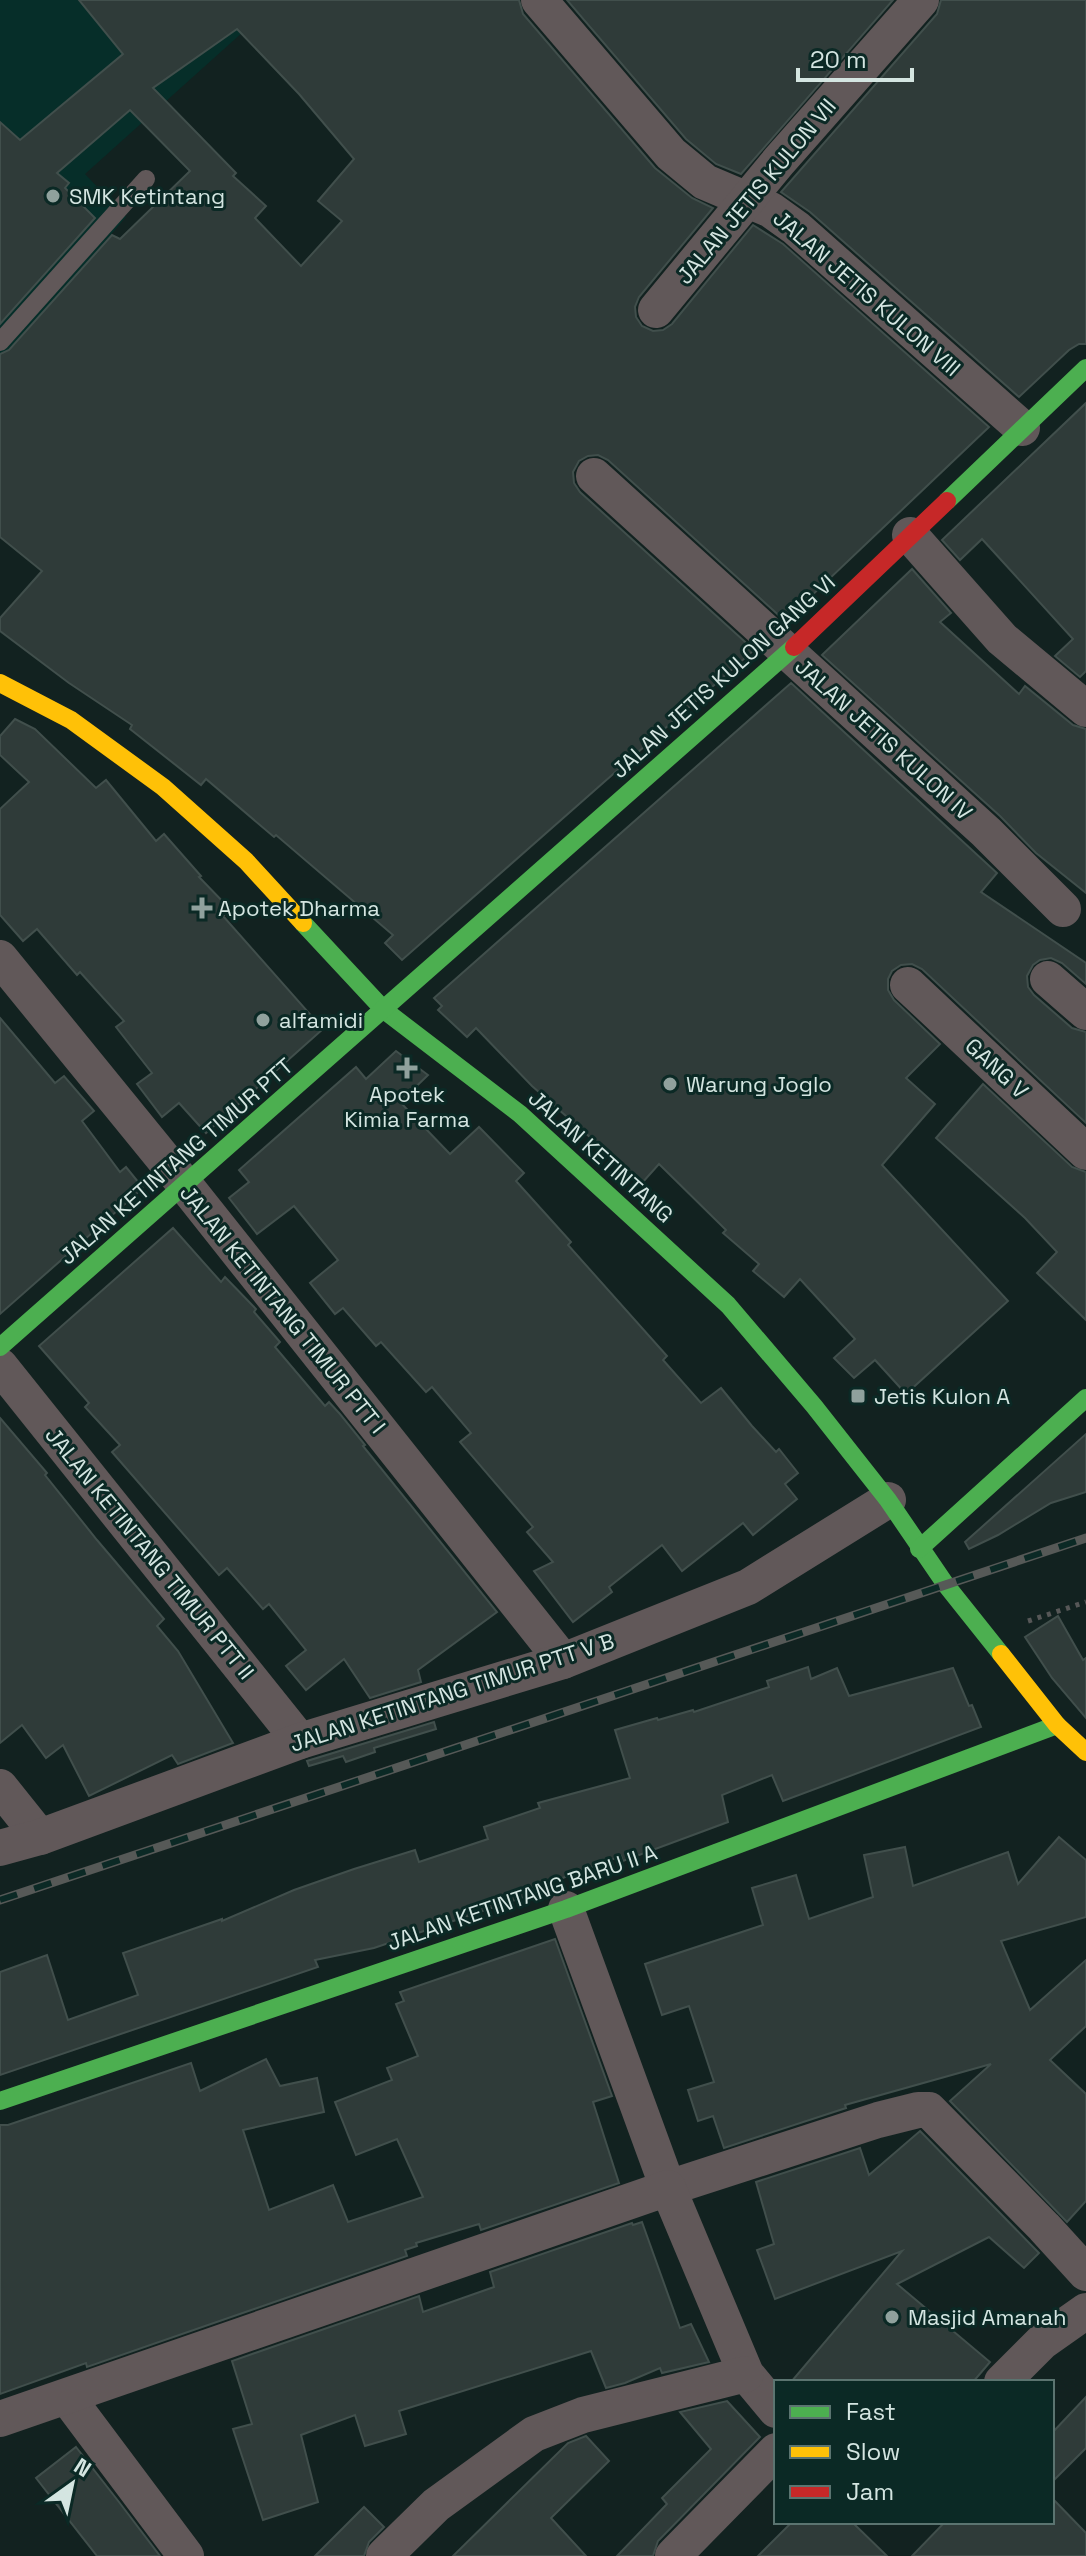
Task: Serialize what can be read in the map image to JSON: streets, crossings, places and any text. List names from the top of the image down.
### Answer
{
  "streets": {
    "street": [
      "JALAN JETIS KULON VII",
      "JALAN JETIS KULON VIII",
      "JALAN JETIS KULON GANG VI",
      "JALAN JETIS KULON IV",
      "GANG V",
      "JALAN KETINTANG",
      "JALAN KETINTANG TIMUR PTT",
      "JALAN KETINTANG TIMUR PTT I",
      "JALAN KETINTANG TIMUR PTT II",
      "JALAN KETINTANG TIMUR PTT V B",
      "JALAN KETINTANG BARU II A"
    ]
  },
  "crossings": [
    ["JALAN JETIS KULON VII", "JALAN JETIS KULON VIII"],
    ["JALAN JETIS KULON VIII", "JALAN JETIS KULON GANG VI"],
    ["JALAN JETIS KULON GANG VI", "JALAN JETIS KULON IV"],
    ["JALAN JETIS KULON GANG VI", "JALAN KETINTANG"],
    ["JALAN JETIS KULON GANG VI", "JALAN KETINTANG TIMUR PTT"],
    ["JALAN KETINTANG", "JALAN KETINTANG TIMUR PTT"],
    ["JALAN KETINTANG", "JALAN KETINTANG TIMUR PTT V B"],
    ["JALAN KETINTANG", "JALAN KETINTANG BARU II A"],
    ["JALAN KETINTANG TIMUR PTT", "JALAN KETINTANG TIMUR PTT I"],
    ["JALAN KETINTANG TIMUR PTT I", "JALAN KETINTANG TIMUR PTT V B"],
    ["JALAN KETINTANG TIMUR PTT II", "JALAN KETINTANG TIMUR PTT V B"]
  ],
  "places": {
    "other": [
      "SMK Ketintang",
      "alfamidi",
      "Warung Joglo",
      "Masjid Amanah"
    ],
    "health": ["Apotek Dharma", "Apotek Kimia Farma"],
    "transit": ["Jetis Kulon A"]
  },
  "legend": ["Fast", "Slow", "Jam"],
  "scale_bar": "20 m",
  "north": "top right"
}
